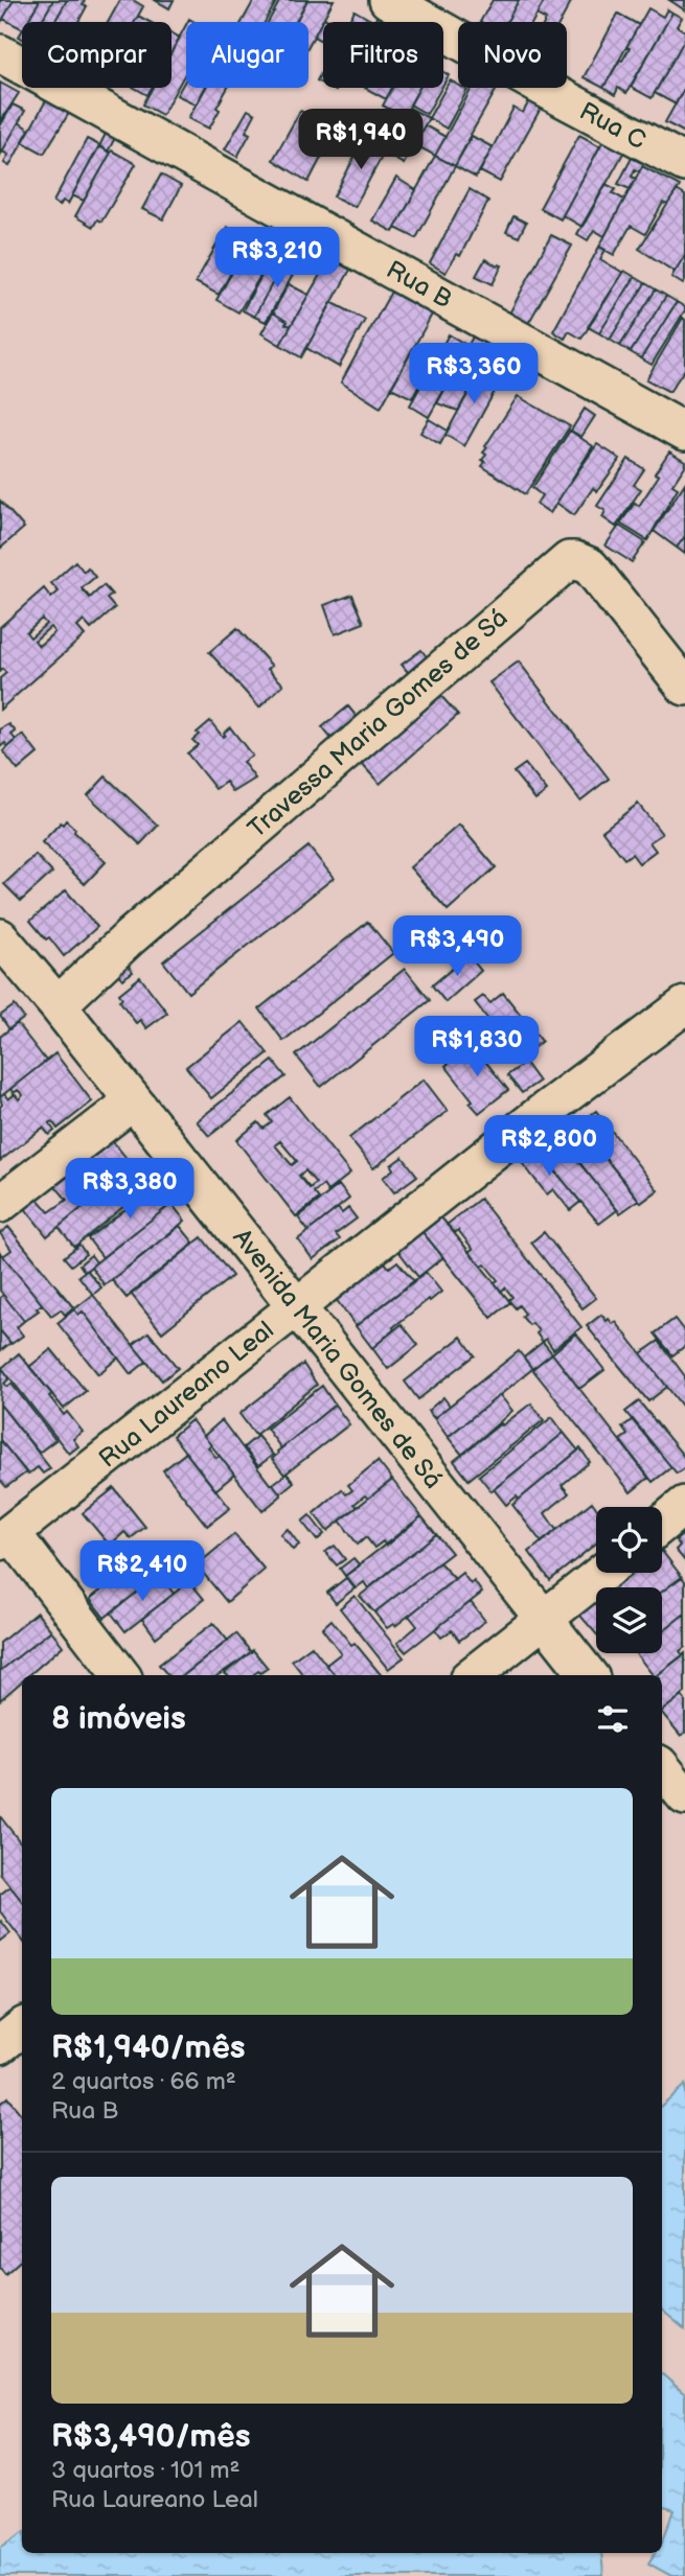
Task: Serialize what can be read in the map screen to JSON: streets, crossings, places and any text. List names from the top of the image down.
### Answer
{
  "streets": {
    "street": [
      "Rua C",
      "Rua B",
      "Travessa Maria Gomes de Sá",
      "Avenida Maria Gomes de Sá",
      "Rua Laureano Leal"
    ]
  },
  "crossings": [
    ["Travessa Maria Gomes de Sá", "Avenida Maria Gomes de Sá"],
    ["Avenida Maria Gomes de Sá", "Rua Laureano Leal"]
  ],
  "page": {
    "chip": [
      "Comprar",
      "Alugar",
      "Filtros",
      "Novo"
    ],
    "price": [
      "R$1,940",
      "R$3,210",
      "R$3,360",
      "R$3,490",
      "R$1,830",
      "R$2,800",
      "R$3,380",
      "R$2,410"
    ],
    "heading": "8 imóveis",
    "list": [
      {
        "name": "R$1,940/mês",
        "note": "2 quartos · 66 m² · Rua B"
      },
      {
        "name": "R$3,490/mês",
        "note": "3 quartos · 101 m² · Rua Laureano Leal"
      }
    ]
  }
}
